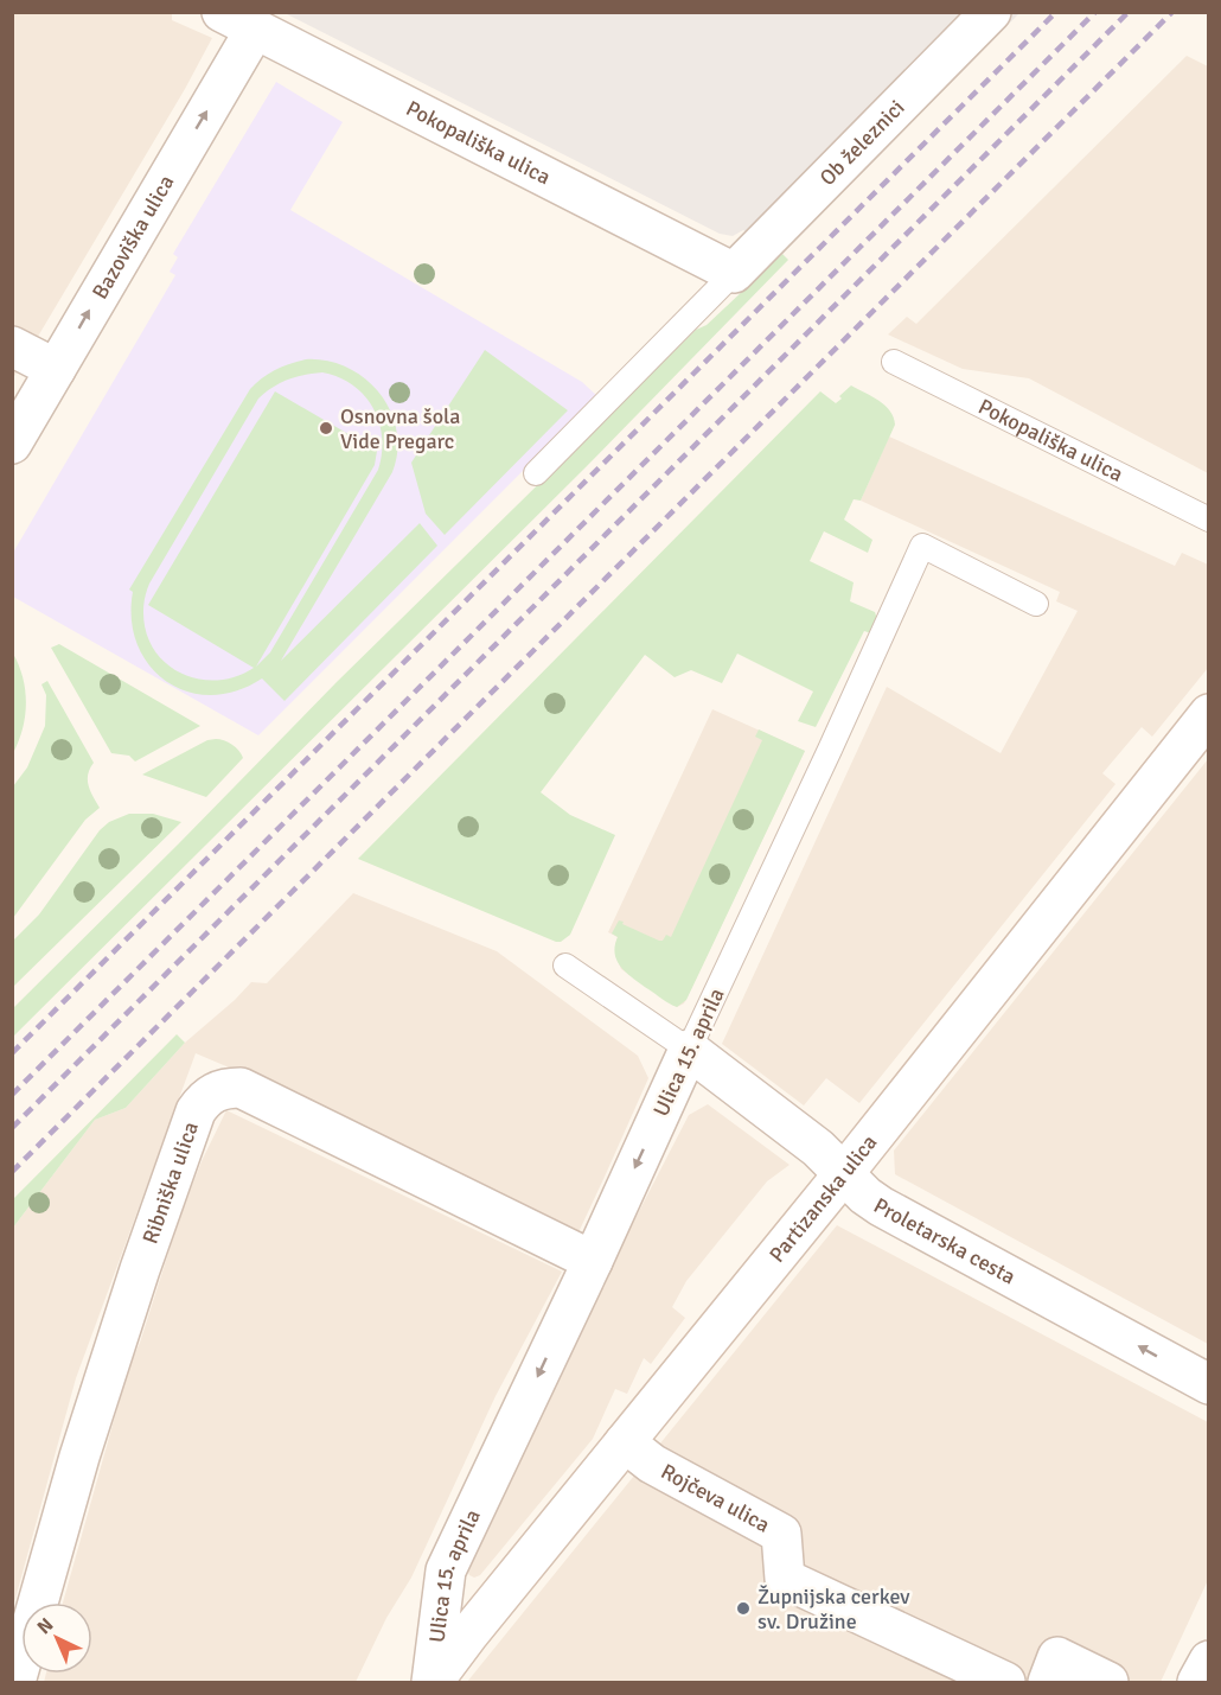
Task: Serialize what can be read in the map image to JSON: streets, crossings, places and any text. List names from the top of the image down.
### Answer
{
  "streets": {
    "street": [
      "Pokopališka ulica",
      "Ob železnici",
      "Bazoviška ulica",
      "Ulica 15. aprila",
      "Ribniška ulica",
      "Partizanska ulica",
      "Proletarska cesta",
      "Rojčeva ulica"
    ]
  },
  "crossings": [
    ["Pokopališka ulica", "Ob železnici"],
    ["Pokopališka ulica", "Bazoviška ulica"],
    ["Ulica 15. aprila", "Ribniška ulica"],
    ["Ulica 15. aprila", "Partizanska ulica"],
    ["Ulica 15. aprila", "Proletarska cesta"],
    ["Partizanska ulica", "Proletarska cesta"],
    ["Partizanska ulica", "Rojčeva ulica"]
  ],
  "one_way": ["Bazoviška ulica", "Ulica 15. aprila", "Proletarska cesta"],
  "places": ["Osnovna šola Vide Pregarc", "Župnijska cerkev sv. Družine"],
  "north": "top left"
}
